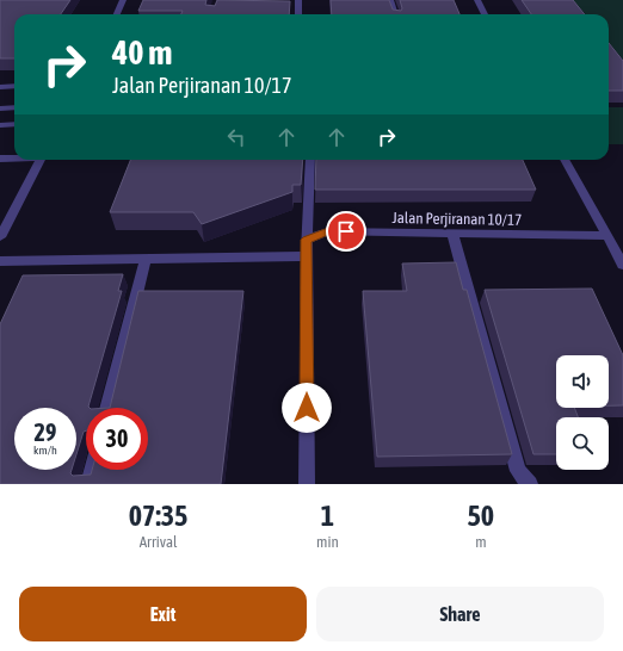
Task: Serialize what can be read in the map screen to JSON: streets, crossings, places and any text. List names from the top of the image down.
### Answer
{
  "streets": {
    "street": ["Jalan Perjiranan 10/17"]
  },
  "page": {
    "turn": ["40 m", "Jalan Perjiranan 10/17"],
    "speed": "29 km/h",
    "limit": "30",
    "eta": [
      "07:35",
      "Arrival",
      "1",
      "min",
      "50",
      "m"
    ],
    "buttons": ["Exit", "Share"]
  }
}
